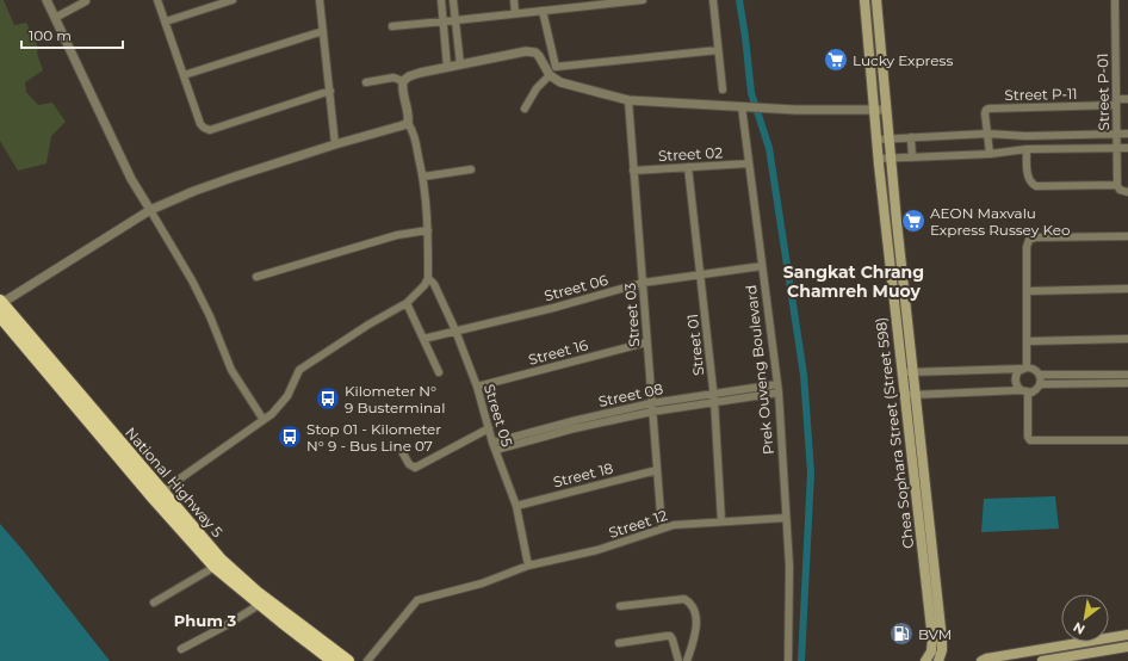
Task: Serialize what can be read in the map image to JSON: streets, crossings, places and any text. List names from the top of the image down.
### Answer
{
  "streets": {
    "highway": ["National Highway 5"],
    "main road": ["Chea Sophara Street (Street 598)"],
    "street": [
      "Street P-01",
      "Street P-11",
      "Street 02",
      "Street 06",
      "Street 03",
      "Street 01",
      "Street 16",
      "Prek Ouveng Boulevard",
      "Street 08",
      "Street 05",
      "Street 18",
      "Street 12"
    ]
  },
  "crossings": [
    ["Street P-01", "Street P-11"],
    ["Street 02", "Street 03"],
    ["Street 02", "Street 01"],
    ["Street 02", "Prek Ouveng Boulevard"],
    ["Street 06", "Street 03"],
    ["Street 06", "Street 01"],
    ["Street 06", "Prek Ouveng Boulevard"],
    ["Street 06", "Street 05"],
    ["Street 03", "Street 16"],
    ["Street 03", "Street 08"],
    ["Street 03", "Street 18"],
    ["Street 03", "Street 12"],
    ["Street 01", "Street 08"],
    ["Street 01", "Street 12"],
    ["Street 16", "Street 05"],
    ["Prek Ouveng Boulevard", "Street 08"],
    ["Prek Ouveng Boulevard", "Street 12"],
    ["Street 05", "Street 18"],
    ["Street 05", "Street 12"]
  ],
  "districts": ["Sangkat Chrang Chamreh Muoy", "Phum 3"],
  "places": {
    "supermarket": ["Lucky Express", "AEON Maxvalu Express Russey Keo"],
    "bus stop": ["Kilometer N° 9 Busterminal", "Stop 01 - Kilometer N° 9 - Bus Line 07"],
    "fuel station": ["BVM"]
  },
  "scale_bar": "100 m",
  "north": "bottom left"
}
